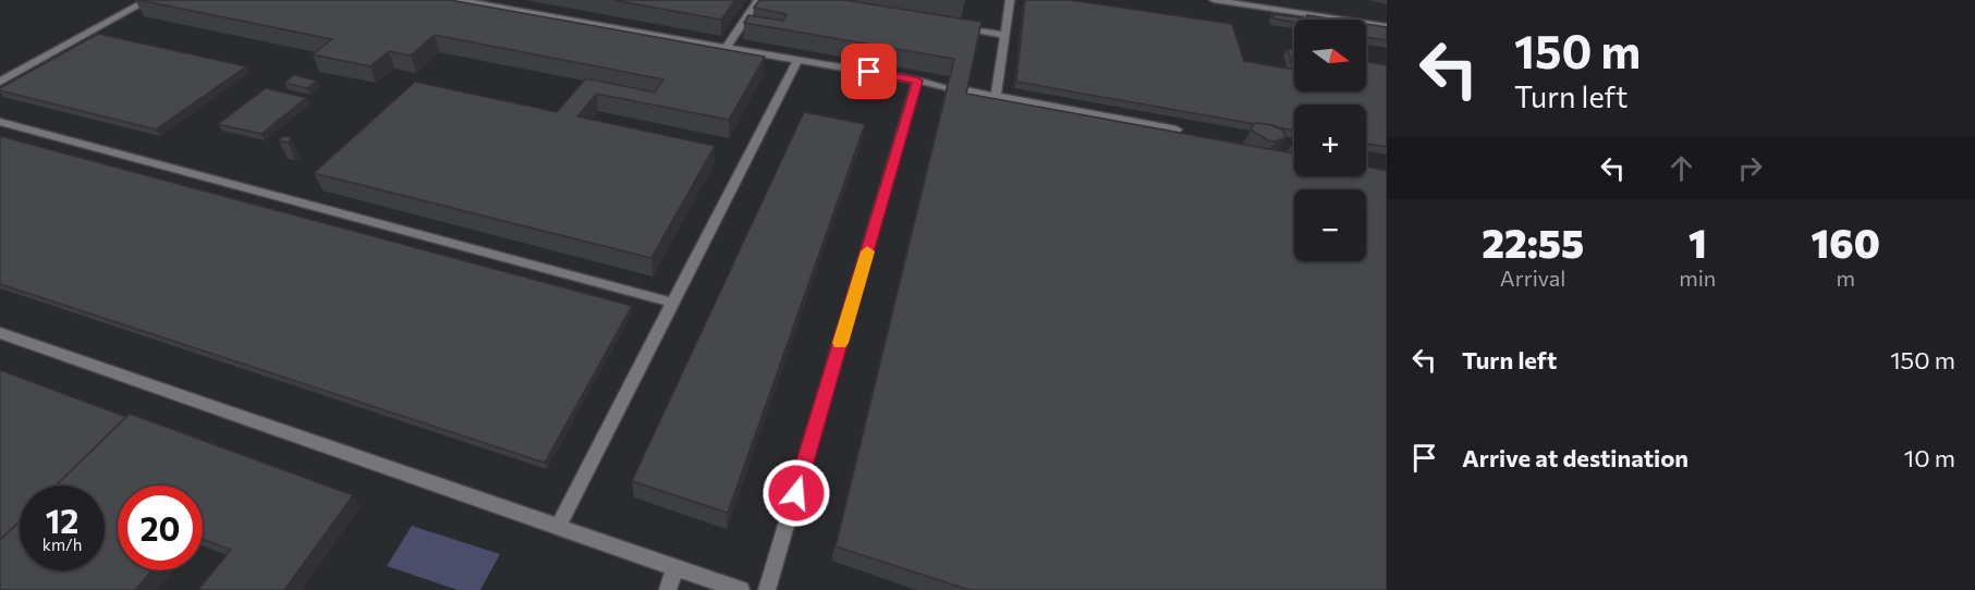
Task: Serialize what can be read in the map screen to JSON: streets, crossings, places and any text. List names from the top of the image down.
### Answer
{
  "north": "right",
  "page": {
    "turn": ["150 m", "Turn left"],
    "map_buttons": ["+", "−"],
    "eta": [
      "22:55",
      "Arrival",
      "1",
      "min",
      "160",
      "m"
    ],
    "list": [
      {
        "name": "Turn left",
        "value": "150 m"
      },
      {
        "name": "Arrive at destination",
        "value": "10 m"
      }
    ],
    "speed": "12 km/h",
    "limit": "20"
  }
}
